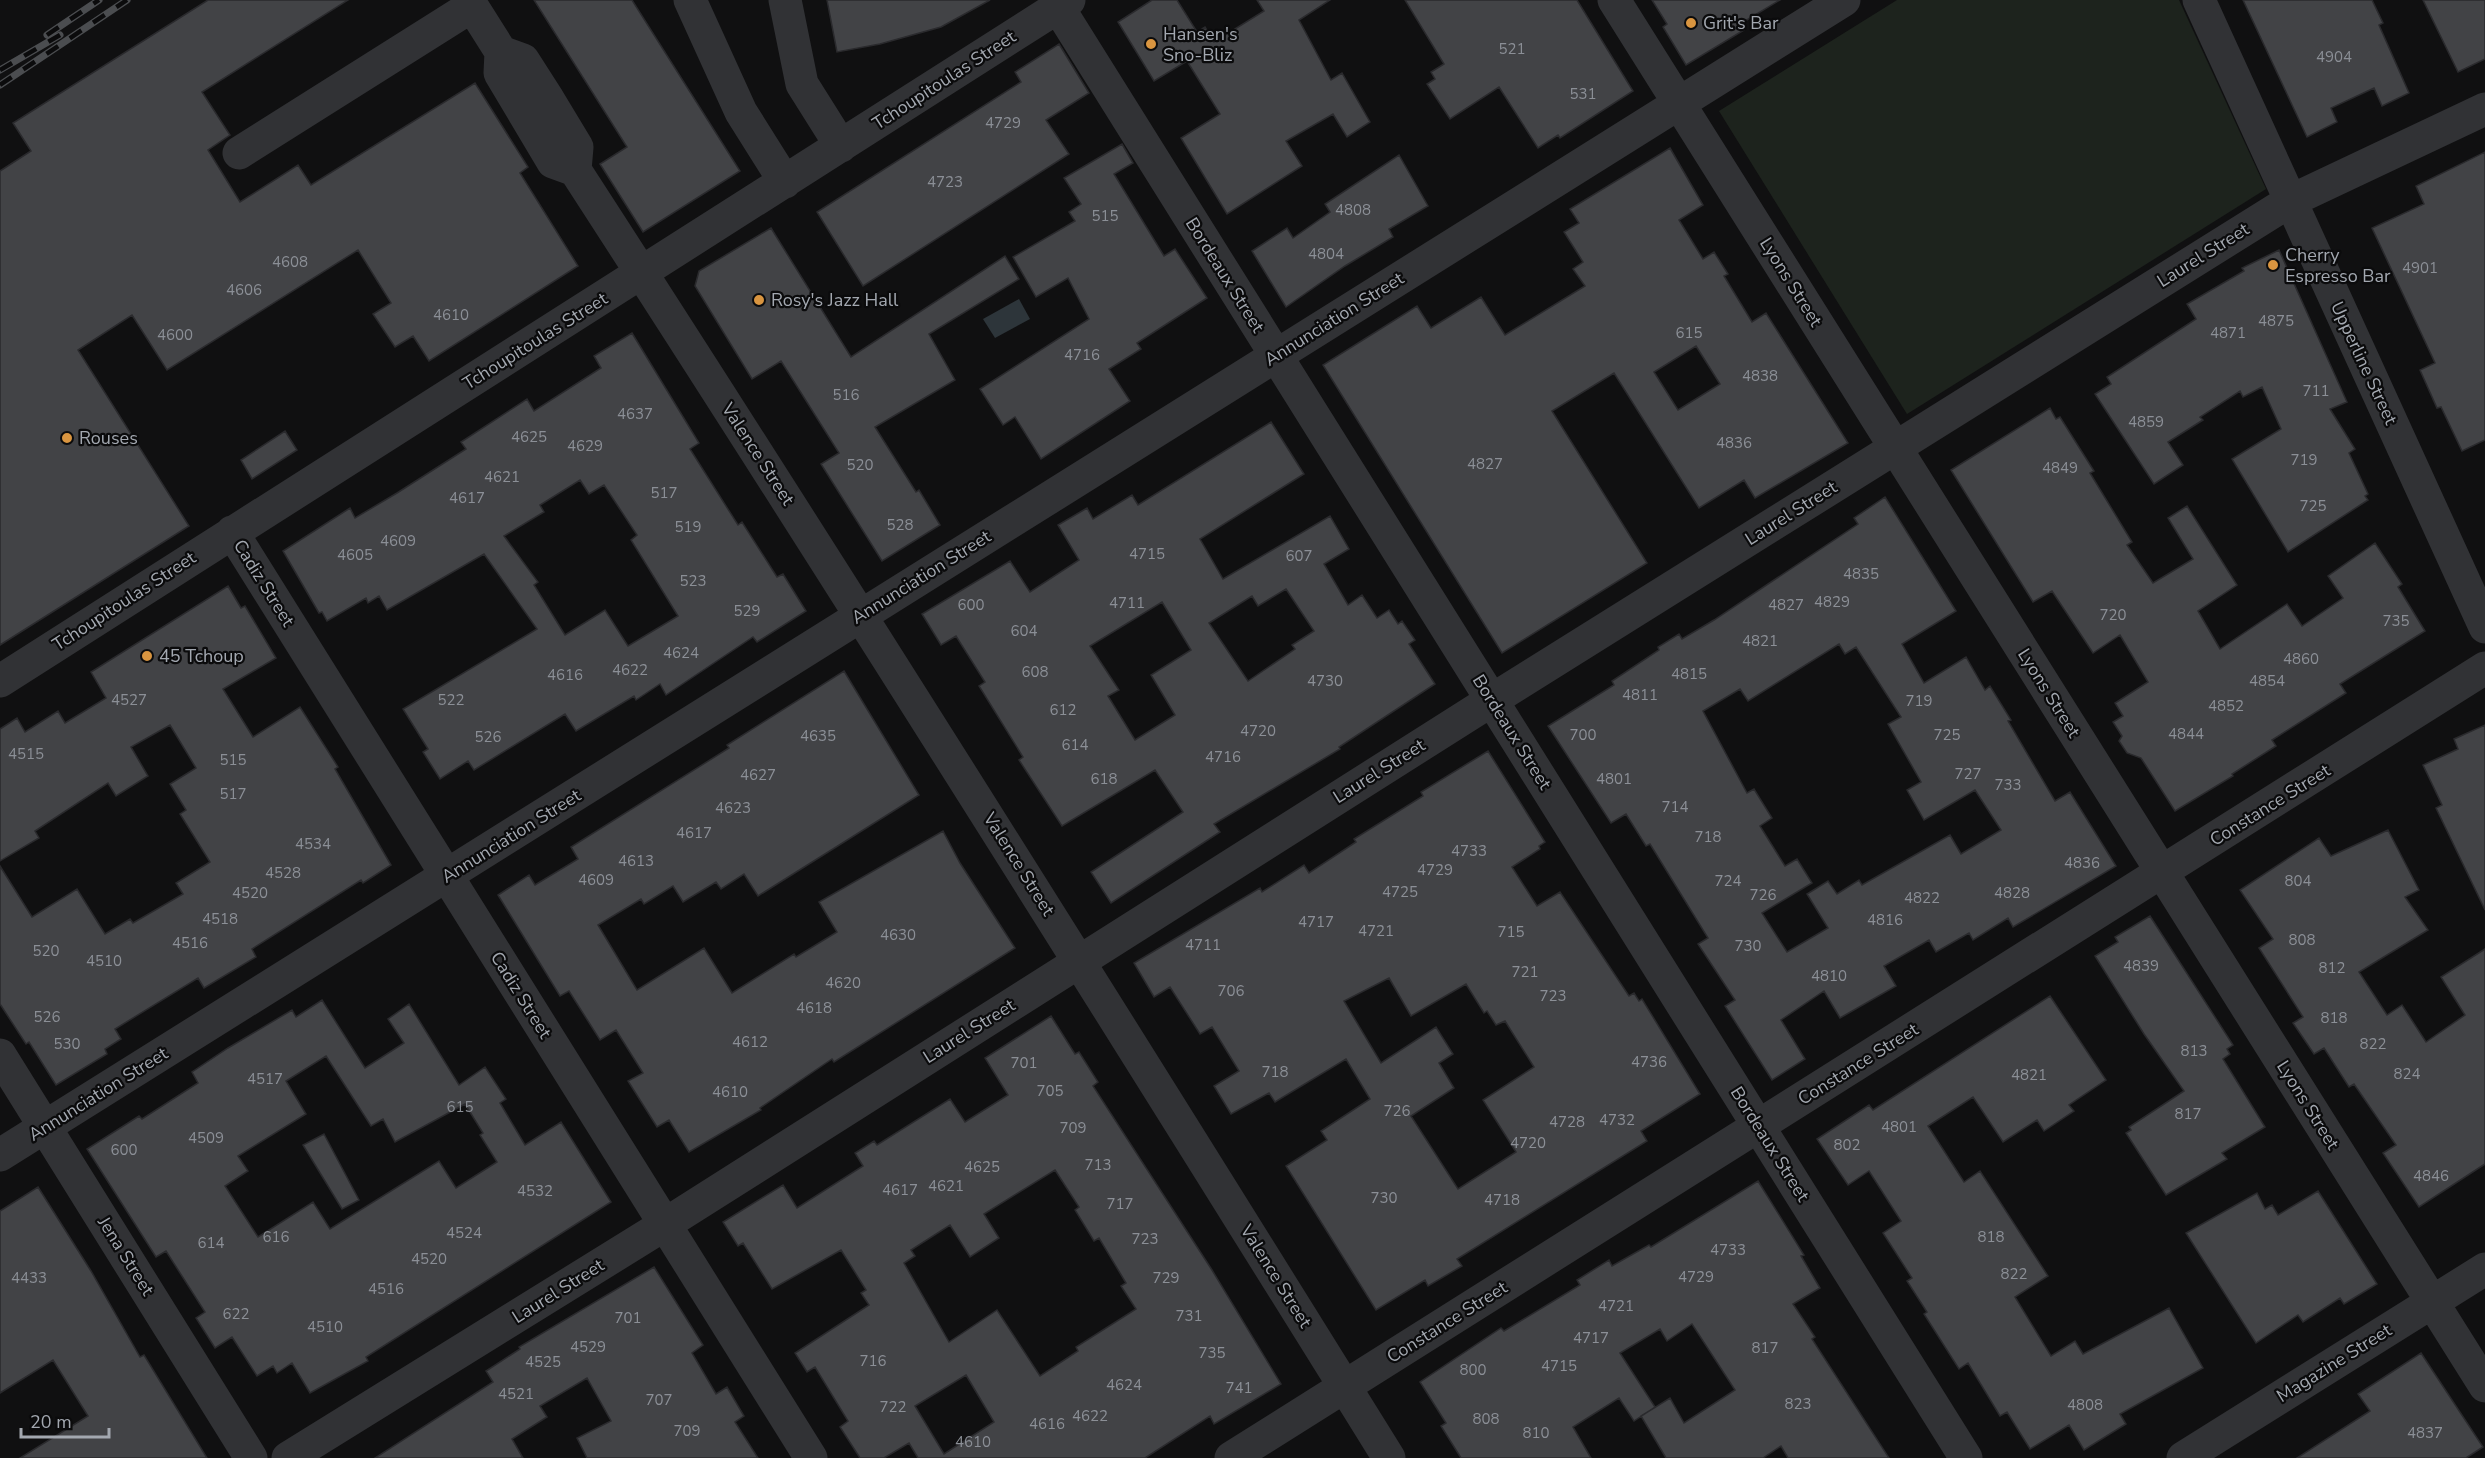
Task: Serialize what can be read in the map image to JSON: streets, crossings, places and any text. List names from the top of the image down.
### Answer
{
  "streets": {
    "street": [
      "Tchoupitoulas Street",
      "Laurel Street",
      "Bordeaux Street",
      "Lyons Street",
      "Annunciation Street",
      "Upperline Street",
      "Valence Street",
      "Cadiz Street",
      "Constance Street",
      "Jena Street",
      "Magazine Street"
    ]
  },
  "crossings": [
    ["Tchoupitoulas Street", "Bordeaux Street"],
    ["Tchoupitoulas Street", "Valence Street"],
    ["Tchoupitoulas Street", "Cadiz Street"],
    ["Laurel Street", "Bordeaux Street"],
    ["Laurel Street", "Lyons Street"],
    ["Laurel Street", "Upperline Street"],
    ["Laurel Street", "Valence Street"],
    ["Laurel Street", "Cadiz Street"],
    ["Bordeaux Street", "Annunciation Street"],
    ["Bordeaux Street", "Constance Street"],
    ["Lyons Street", "Annunciation Street"],
    ["Lyons Street", "Constance Street"],
    ["Lyons Street", "Magazine Street"],
    ["Annunciation Street", "Valence Street"],
    ["Annunciation Street", "Cadiz Street"],
    ["Annunciation Street", "Jena Street"],
    ["Valence Street", "Constance Street"]
  ],
  "places": [
    "Grit's Bar",
    "Hansen's Sno-Bliz",
    "Cherry Espresso Bar",
    "Rosy's Jazz Hall",
    "Rouses",
    "45 Tchoup"
  ],
  "house_numbers": [
    "521",
    "4904",
    "531",
    "4729",
    "4723",
    "4808",
    "515",
    "4804",
    "4608",
    "4901",
    "4606",
    "4610",
    "4875",
    "615",
    "4871",
    "4600",
    "4716",
    "4838",
    "711",
    "516",
    "4637",
    "4859",
    "4625",
    "4836",
    "4629",
    "719",
    "4827",
    "520",
    "4849",
    "4621",
    "517",
    "4617",
    "725",
    "528",
    "519",
    "4609",
    "4715",
    "4605",
    "607",
    "4835",
    "523",
    "4829",
    "4711",
    "600",
    "4827",
    "529",
    "720",
    "735",
    "604",
    "4821",
    "4624",
    "4860",
    "4622",
    "608",
    "4815",
    "4616",
    "4730",
    "4854",
    "4811",
    "4527",
    "522",
    "719",
    "4852",
    "612",
    "4720",
    "4844",
    "700",
    "725",
    "4635",
    "526",
    "614",
    "4515",
    "4716",
    "515",
    "727",
    "4627",
    "618",
    "4801",
    "733",
    "517",
    "714",
    "4623",
    "4617",
    "718",
    "4534",
    "4733",
    "4613",
    "4836",
    "4729",
    "4528",
    "4609",
    "724",
    "804",
    "4725",
    "4520",
    "4828",
    "726",
    "4822",
    "4518",
    "4816",
    "4717",
    "4721",
    "715",
    "4630",
    "808",
    "4516",
    "4711",
    "730",
    "520",
    "4510",
    "4839",
    "812",
    "721",
    "4810",
    "4620",
    "706",
    "723",
    "4618",
    "526",
    "818",
    "4612",
    "530",
    "822",
    "813",
    "4736",
    "701",
    "718",
    "824",
    "4821",
    "4517",
    "705",
    "4610",
    "615",
    "726",
    "817",
    "4732",
    "4728",
    "4801",
    "709",
    "4509",
    "4720",
    "802",
    "600",
    "713",
    "4625",
    "4846",
    "4621",
    "4617",
    "4532",
    "730",
    "4718",
    "717",
    "4524",
    "616",
    "818",
    "723",
    "614",
    "4733",
    "4520",
    "822",
    "4729",
    "4433",
    "729",
    "4516",
    "4721",
    "622",
    "731",
    "701",
    "4510",
    "4717",
    "4529",
    "817",
    "735",
    "716",
    "4525",
    "4715",
    "800",
    "4624",
    "741",
    "4521",
    "707",
    "823",
    "4808",
    "722",
    "4622",
    "808",
    "4616",
    "709",
    "810",
    "4837",
    "4610"
  ],
  "scale_bar": "20 m"
}
